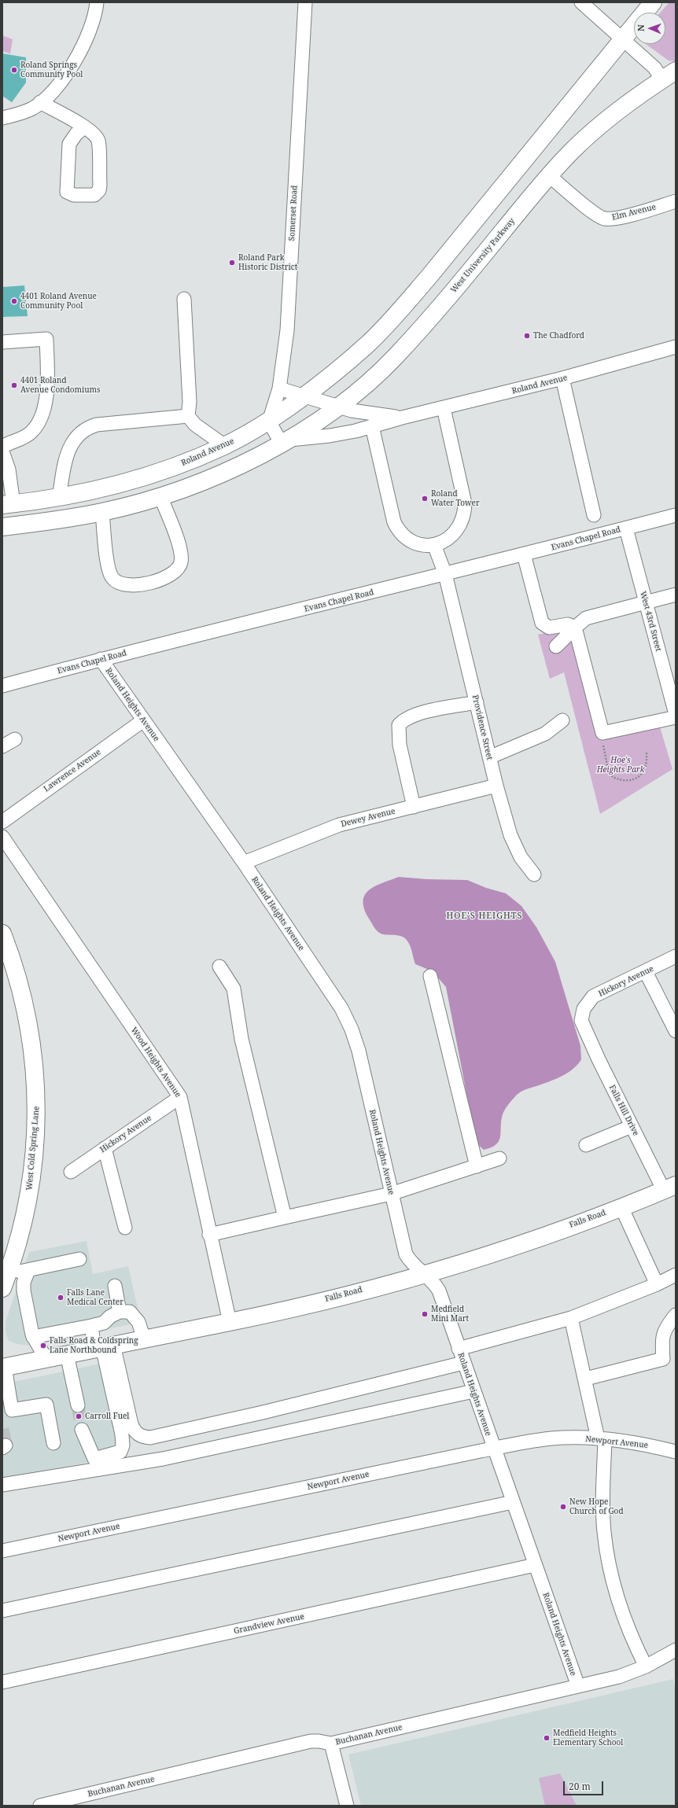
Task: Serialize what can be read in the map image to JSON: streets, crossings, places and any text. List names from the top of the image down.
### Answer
{
  "streets": {
    "main road": [
      "West University Parkway",
      "Roland Avenue",
      "West Cold Spring Lane",
      "Falls Road"
    ],
    "street": [
      "Elm Avenue",
      "Somerset Road",
      "Evans Chapel Road",
      "West 43rd Street",
      "Roland Heights Avenue",
      "Providence Street",
      "Lawrence Avenue",
      "Dewey Avenue",
      "Hickory Avenue",
      "Wood Heights Avenue",
      "Falls Hill Drive",
      "Newport Avenue",
      "Grandview Avenue",
      "Buchanan Avenue"
    ]
  },
  "crossings": [
    ["Elm Avenue", "West University Parkway"],
    ["Somerset Road", "Roland Avenue"],
    ["West University Parkway", "Roland Avenue"],
    ["Evans Chapel Road", "West 43rd Street"],
    ["Evans Chapel Road", "Roland Heights Avenue"],
    ["Evans Chapel Road", "Providence Street"],
    ["Roland Heights Avenue", "Lawrence Avenue"],
    ["Roland Heights Avenue", "Dewey Avenue"],
    ["Roland Heights Avenue", "Falls Road"],
    ["Roland Heights Avenue", "Newport Avenue"],
    ["Roland Heights Avenue", "Grandview Avenue"],
    ["Roland Heights Avenue", "Buchanan Avenue"],
    ["Providence Street", "Dewey Avenue"],
    ["Hickory Avenue", "Wood Heights Avenue"],
    ["Hickory Avenue", "Falls Hill Drive"],
    ["Wood Heights Avenue", "Falls Road"],
    ["Falls Hill Drive", "Falls Road"]
  ],
  "districts": ["HOE'S HEIGHTS"],
  "parks": ["Hoe's Heights Park"],
  "places": [
    "Roland Springs Community Pool",
    "Roland Park Historic District",
    "4401 Roland Avenue Community Pool",
    "The Chadford",
    "4401 Roland Avenue Condomiums",
    "Roland Water Tower",
    "Falls Lane Medical Center",
    "Medfield Mini Mart",
    "Falls Road & Coldspring Lane Northbound",
    "Carroll Fuel",
    "New Hope Church of God",
    "Medfield Heights Elementary School"
  ],
  "scale_bar": "20 m",
  "north": "left"
}
